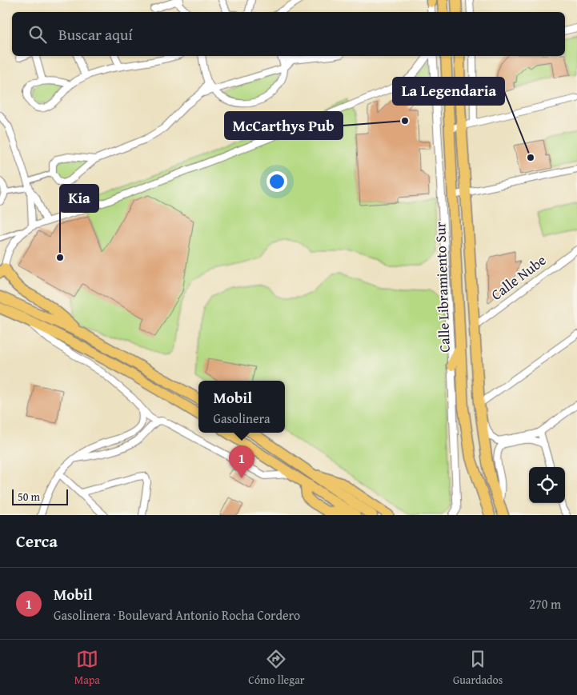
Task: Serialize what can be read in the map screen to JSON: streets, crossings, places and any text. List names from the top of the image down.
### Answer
{
  "streets": {
    "highway": ["Calle Libramiento Sur"],
    "street": ["Calle Nube"]
  },
  "crossings": [
    ["Calle Nube", "Calle Libramiento Sur"]
  ],
  "places": ["McCarthys Pub", "La Legendaria", "Kia"],
  "scale_bar": "50 m",
  "page": {
    "search": "Buscar aquí",
    "popup": ["Mobil", "Gasolinera"],
    "pins": "1",
    "scale": "50 m",
    "heading": "Cerca",
    "list": [
      {
        "mark": "1",
        "name": "Mobil",
        "note": "Gasolinera · Boulevard Antonio Rocha Cordero",
        "value": "270 m"
      }
    ],
    "nav": ["Mapa", "Cómo llegar", "Guardados"]
  }
}
